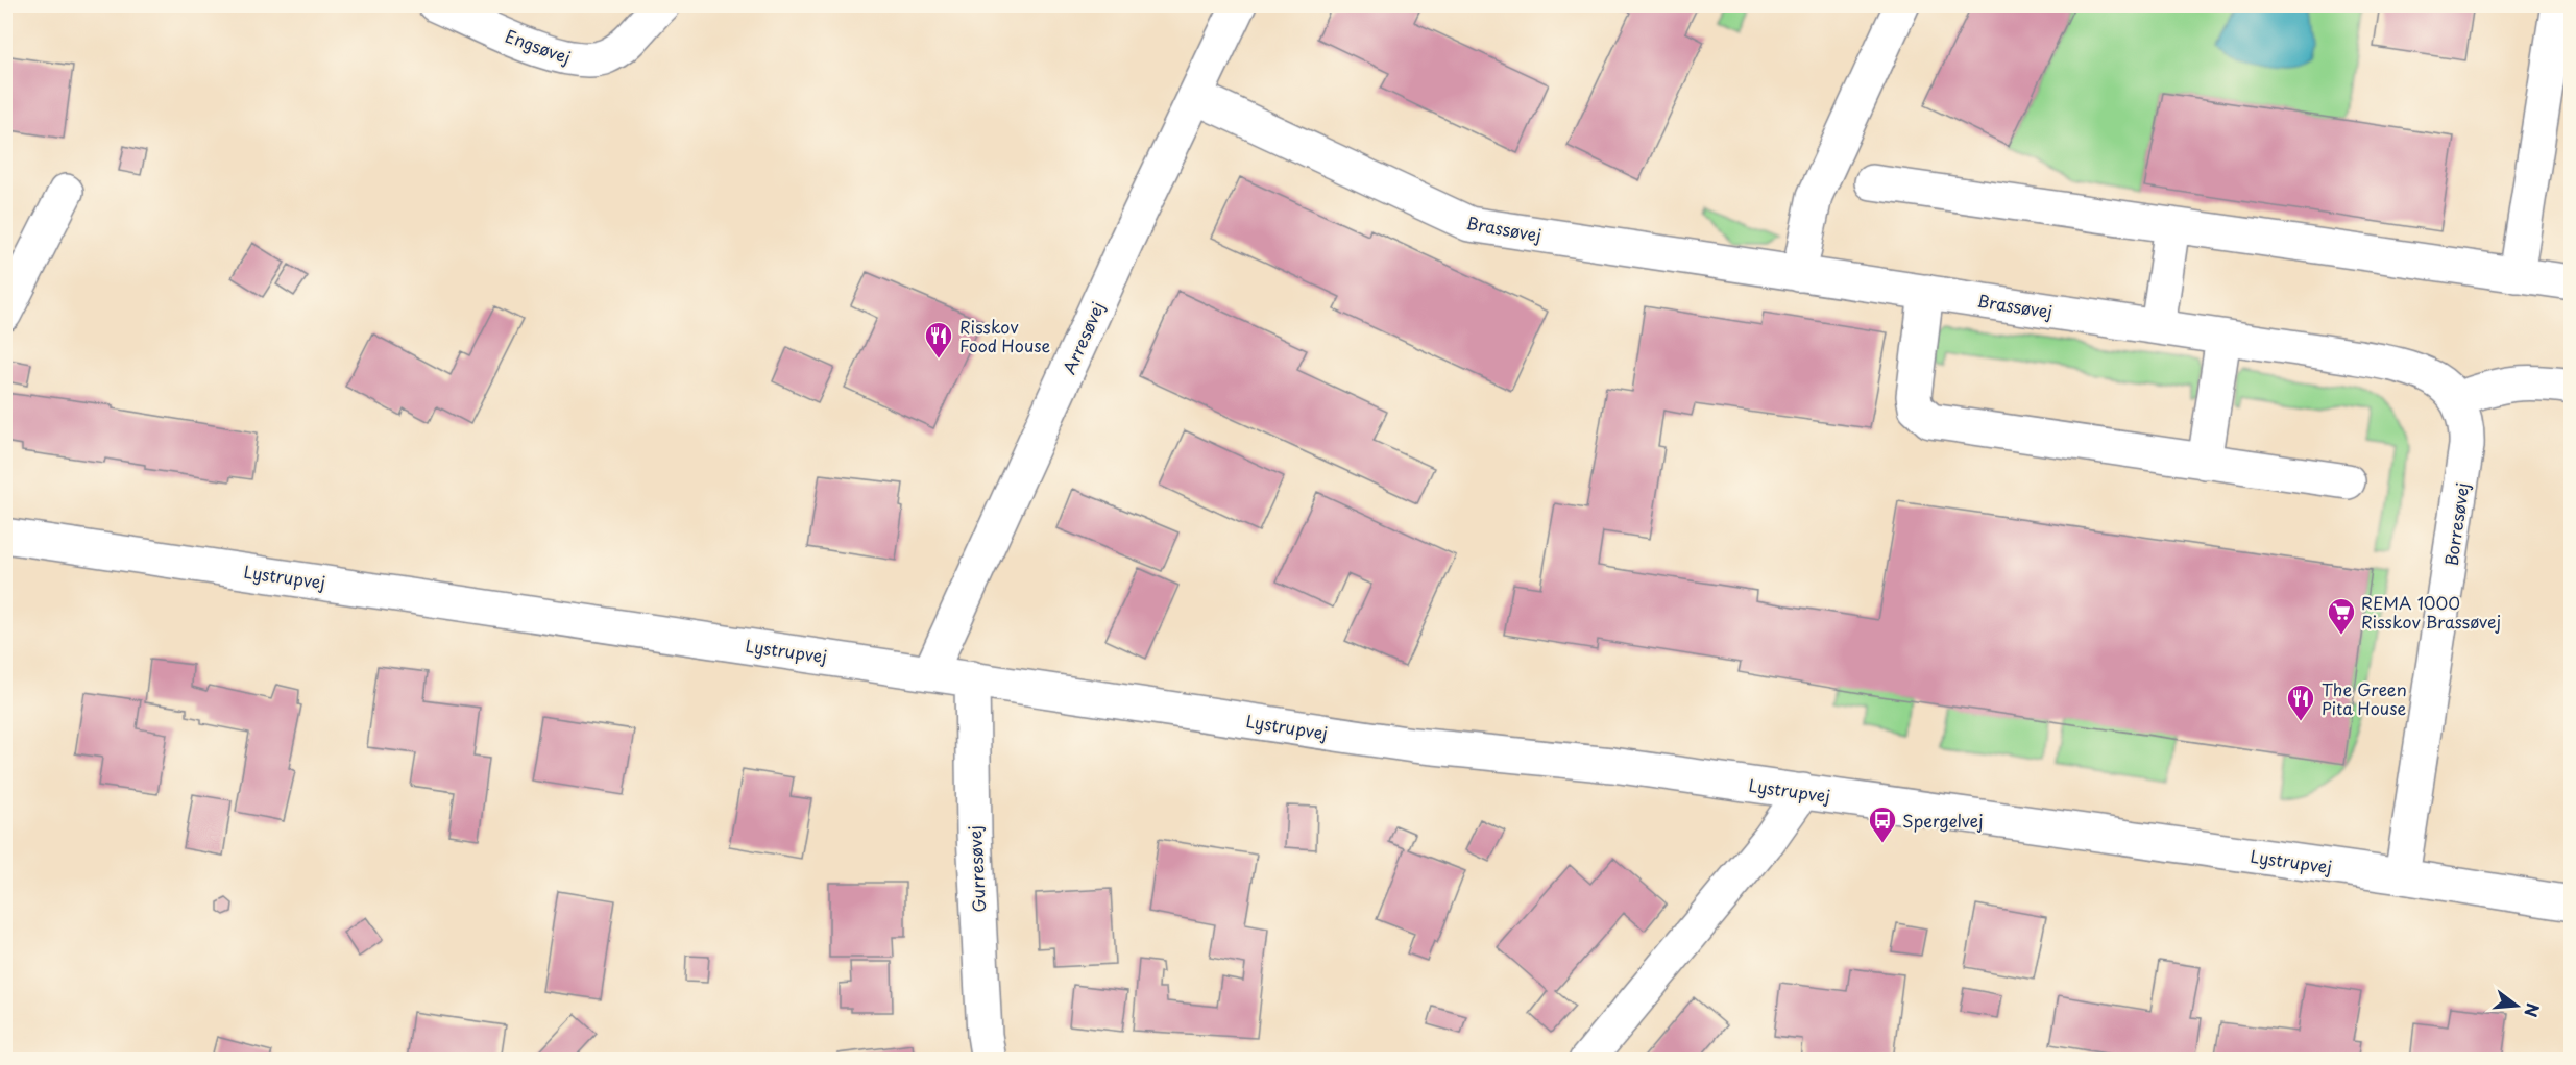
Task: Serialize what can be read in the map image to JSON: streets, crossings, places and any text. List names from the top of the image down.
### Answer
{
  "streets": {
    "street": [
      "Engsøvej",
      "Brassøvej",
      "Arresøvej",
      "Borresøvej",
      "Lystrupvej",
      "Gurresøvej"
    ]
  },
  "crossings": [
    ["Brassøvej", "Arresøvej"],
    ["Brassøvej", "Borresøvej"],
    ["Arresøvej", "Lystrupvej"],
    ["Borresøvej", "Lystrupvej"],
    ["Lystrupvej", "Gurresøvej"]
  ],
  "places": {
    "restaurant": ["Risskov Food House", "The Green Pita House"],
    "supermarket": ["REMA 1000 Risskov Brassøvej"],
    "bus stop": ["Spergelvej"]
  },
  "north": "right"
}
